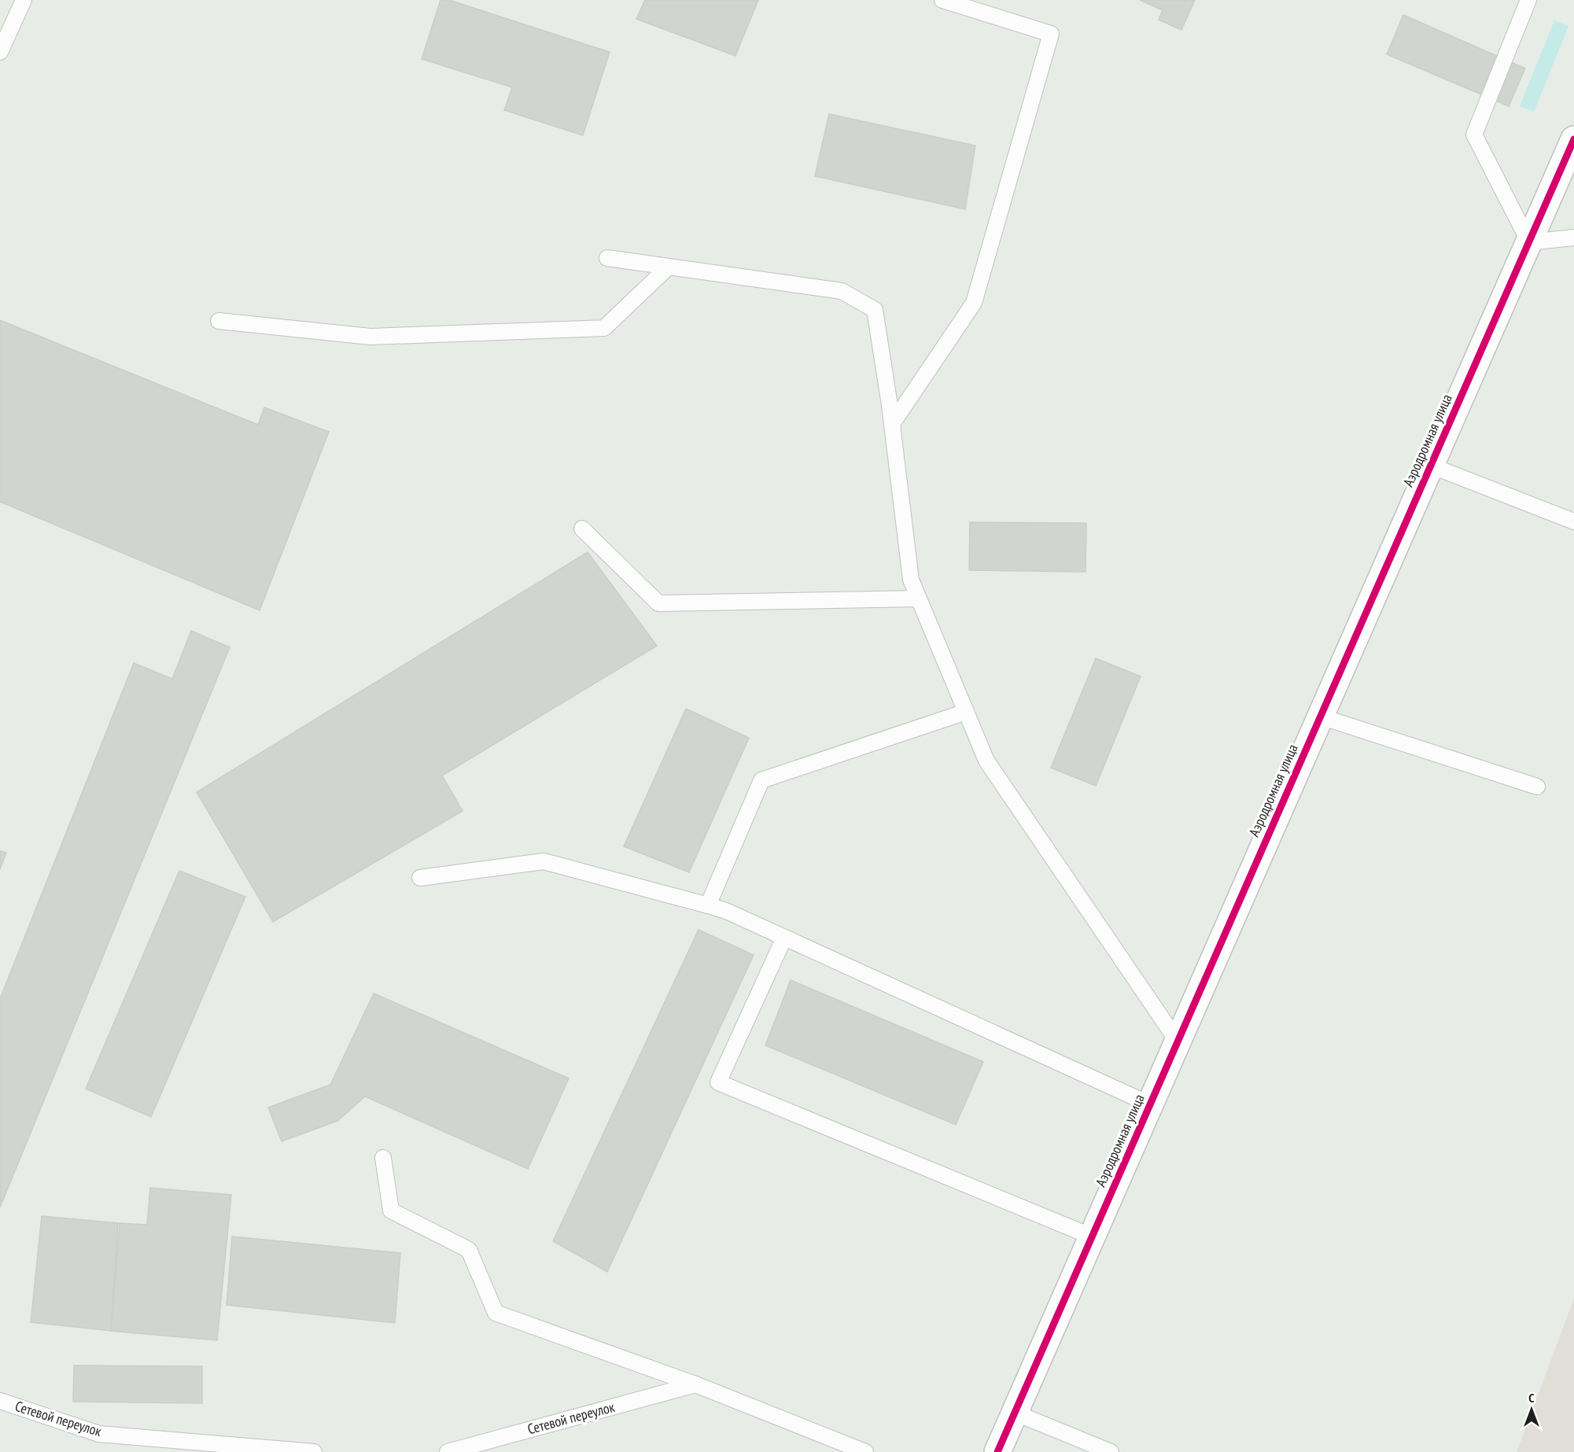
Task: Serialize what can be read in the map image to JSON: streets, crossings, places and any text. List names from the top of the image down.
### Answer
{
  "streets": {
    "street": ["Аэродромная улица"],
    "lane": ["Сетевой переулок"]
  },
  "north": "top"
}
